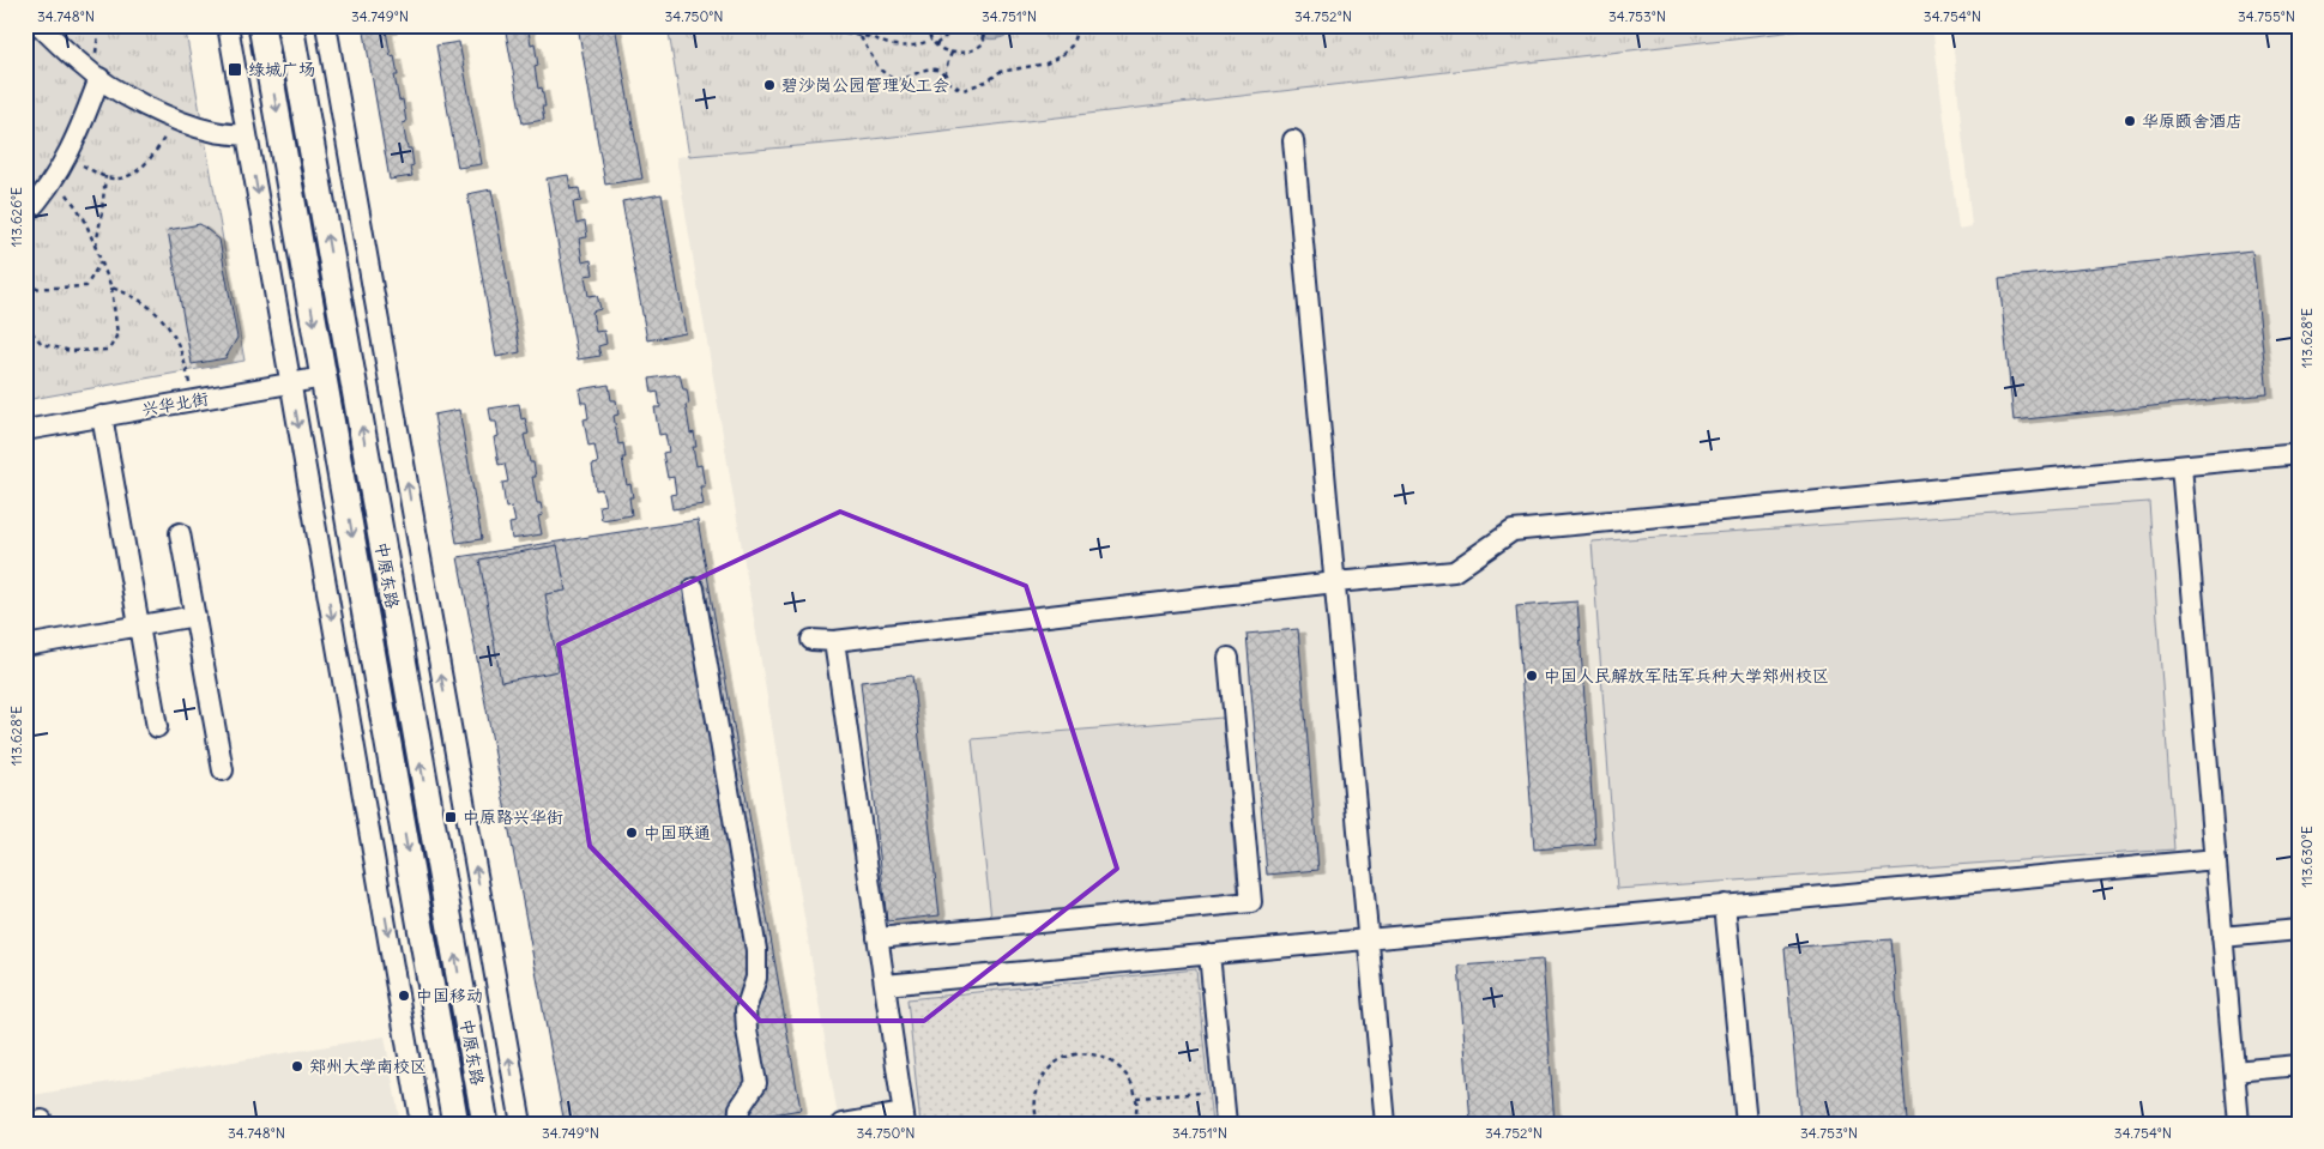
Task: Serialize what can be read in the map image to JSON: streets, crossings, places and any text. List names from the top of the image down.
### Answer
{
  "streets": {
    "main road": ["中原东路"],
    "street": ["兴华北街"]
  },
  "crossings": [
    ["兴华北街", "中原东路"]
  ],
  "places": {
    "transit": ["绿城广场", "中原路兴华街"],
    "other": [
      "碧沙岗公园管理处工会",
      "华原颐舍酒店",
      "中国人民解放军陆军兵种大学郑州校区",
      "中国联通",
      "中国移动",
      "郑州大学南校区"
    ]
  },
  "coordinates": [
    "34.748°N",
    "34.749°N",
    "34.750°N",
    "34.751°N",
    "34.752°N",
    "34.753°N",
    "34.754°N",
    "34.755°N",
    "113.626°E",
    "113.628°E",
    "113.630°E"
  ]
}
